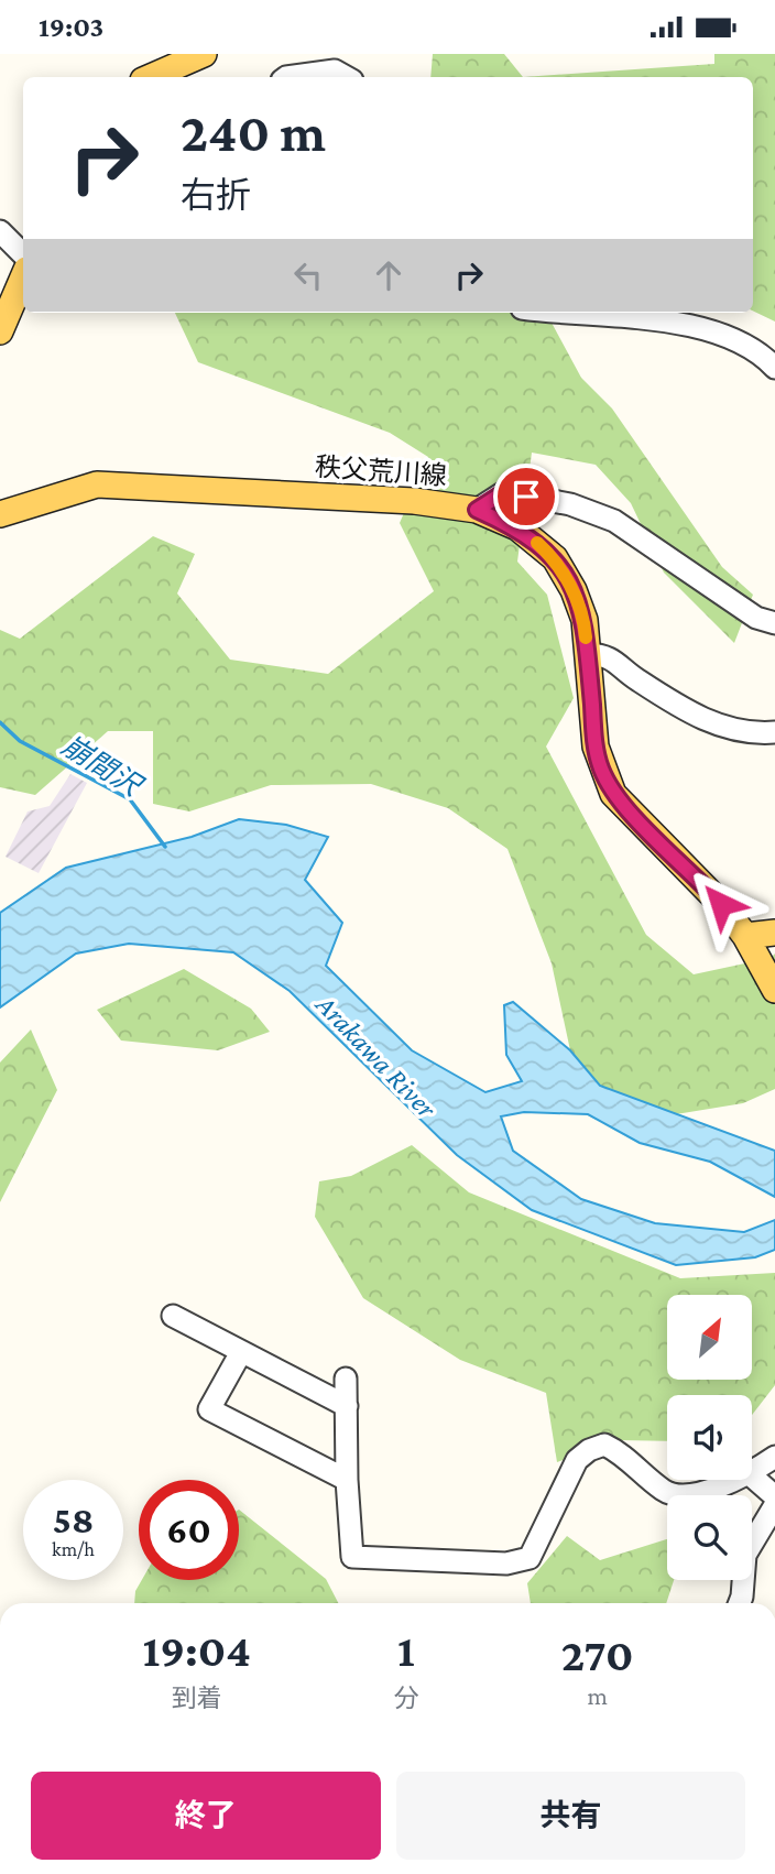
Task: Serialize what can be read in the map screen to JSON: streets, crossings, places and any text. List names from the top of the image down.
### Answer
{
  "streets": {
    "main road": ["秩父荒川線"]
  },
  "water": ["崩間沢", "Arakawa River"],
  "north": "top right",
  "page": {
    "status": "19:03",
    "turn": ["240 m", "右折"],
    "speed": "58 km/h",
    "limit": "60",
    "eta": [
      "19:04",
      "到着",
      "1",
      "分",
      "270",
      "m"
    ],
    "buttons": ["終了", "共有"]
  }
}
